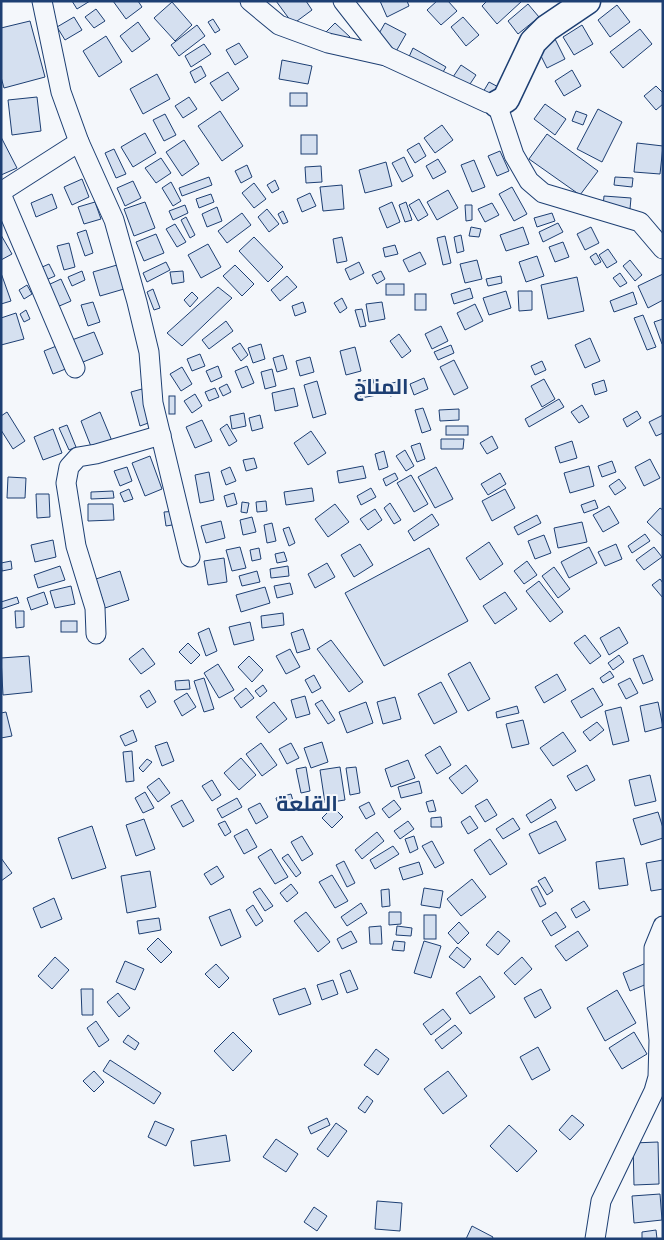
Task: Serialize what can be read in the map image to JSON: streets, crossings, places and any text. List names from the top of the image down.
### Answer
{
  "districts": ["المناخ", "القلعة"]
}
